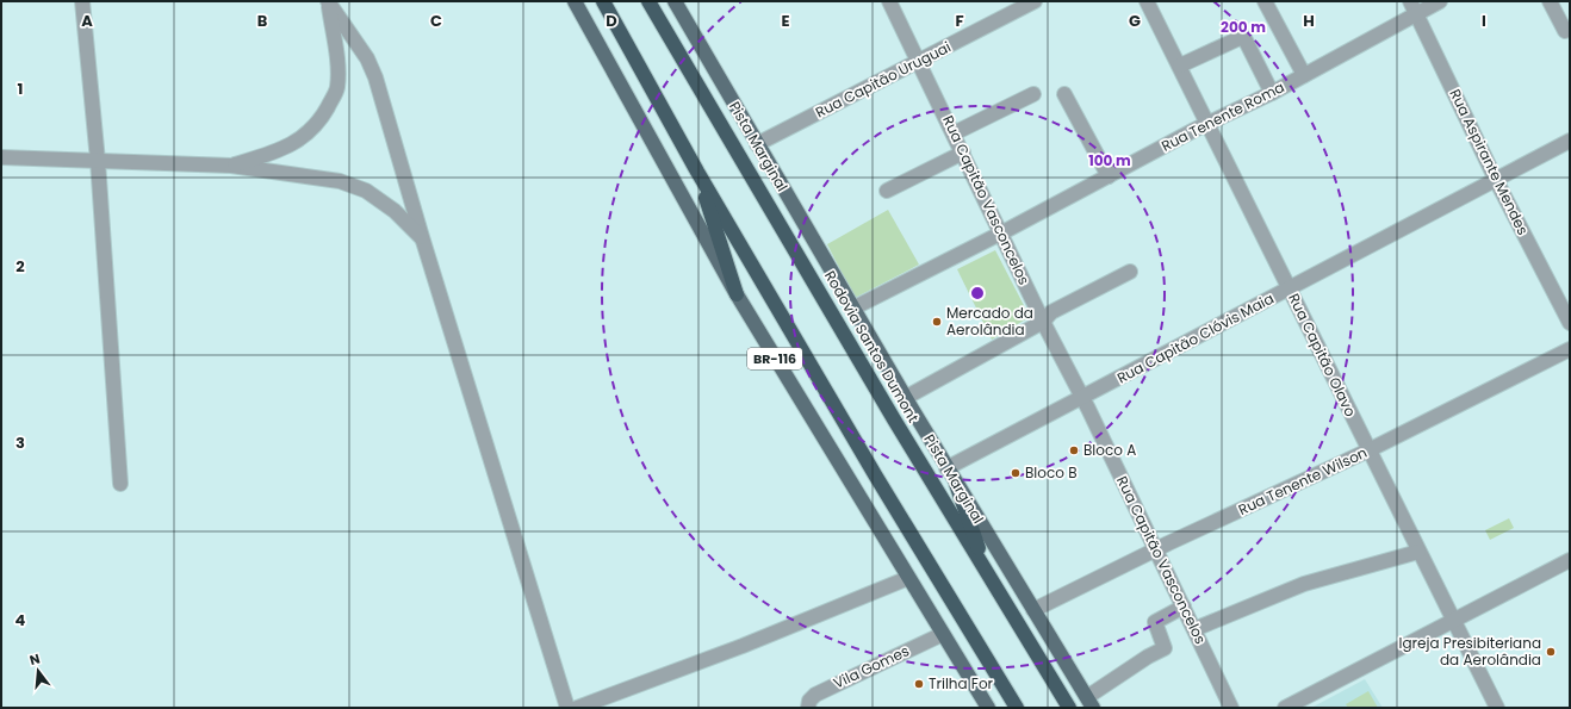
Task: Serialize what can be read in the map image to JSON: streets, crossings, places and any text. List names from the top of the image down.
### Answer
{
  "streets": {
    "highway": ["Rodovia Santos Dumont", "BR-116"],
    "main road": ["Pista Marginal"],
    "street": [
      "Rua Capitão Uruguai",
      "Rua Tenente Roma",
      "Rua Aspirante Mendes",
      "Rua Capitão Vasconcelos",
      "Rua Capitão Clóvis Maia",
      "Rua Capitão Olavo",
      "Rua Tenente Wilson",
      "Vila Gomes"
    ]
  },
  "crossings": [
    ["Rua Capitão Uruguai", "Pista Marginal"],
    ["Rua Capitão Uruguai", "Rua Capitão Vasconcelos"],
    ["Rua Tenente Roma", "Pista Marginal"],
    ["Rua Tenente Roma", "Rua Aspirante Mendes"],
    ["Rua Tenente Roma", "Rua Capitão Vasconcelos"],
    ["Rua Tenente Roma", "Rua Capitão Olavo"],
    ["Pista Marginal", "Rua Capitão Clóvis Maia"],
    ["Pista Marginal", "Rua Tenente Wilson"],
    ["Rua Aspirante Mendes", "Rua Capitão Clóvis Maia"],
    ["Rua Capitão Vasconcelos", "Rua Capitão Clóvis Maia"],
    ["Rua Capitão Vasconcelos", "Rua Tenente Wilson"],
    ["Rua Capitão Clóvis Maia", "Rua Capitão Olavo"],
    ["Rua Capitão Olavo", "Rua Tenente Wilson"],
    ["BR-116", "Vila Gomes"]
  ],
  "places": [
    "Mercado da Aerolândia",
    "Bloco A",
    "Bloco B",
    "Igreja Presibiteriana da Aerolândia",
    "Trilha For"
  ],
  "north": "top",
  "grid": {
    "columns": [
      "A",
      "B",
      "C",
      "D",
      "E",
      "F",
      "G",
      "H",
      "I"
    ],
    "rows": [
      "1",
      "2",
      "3",
      "4"
    ]
  },
  "rings": ["200 m", "100 m"]
}
